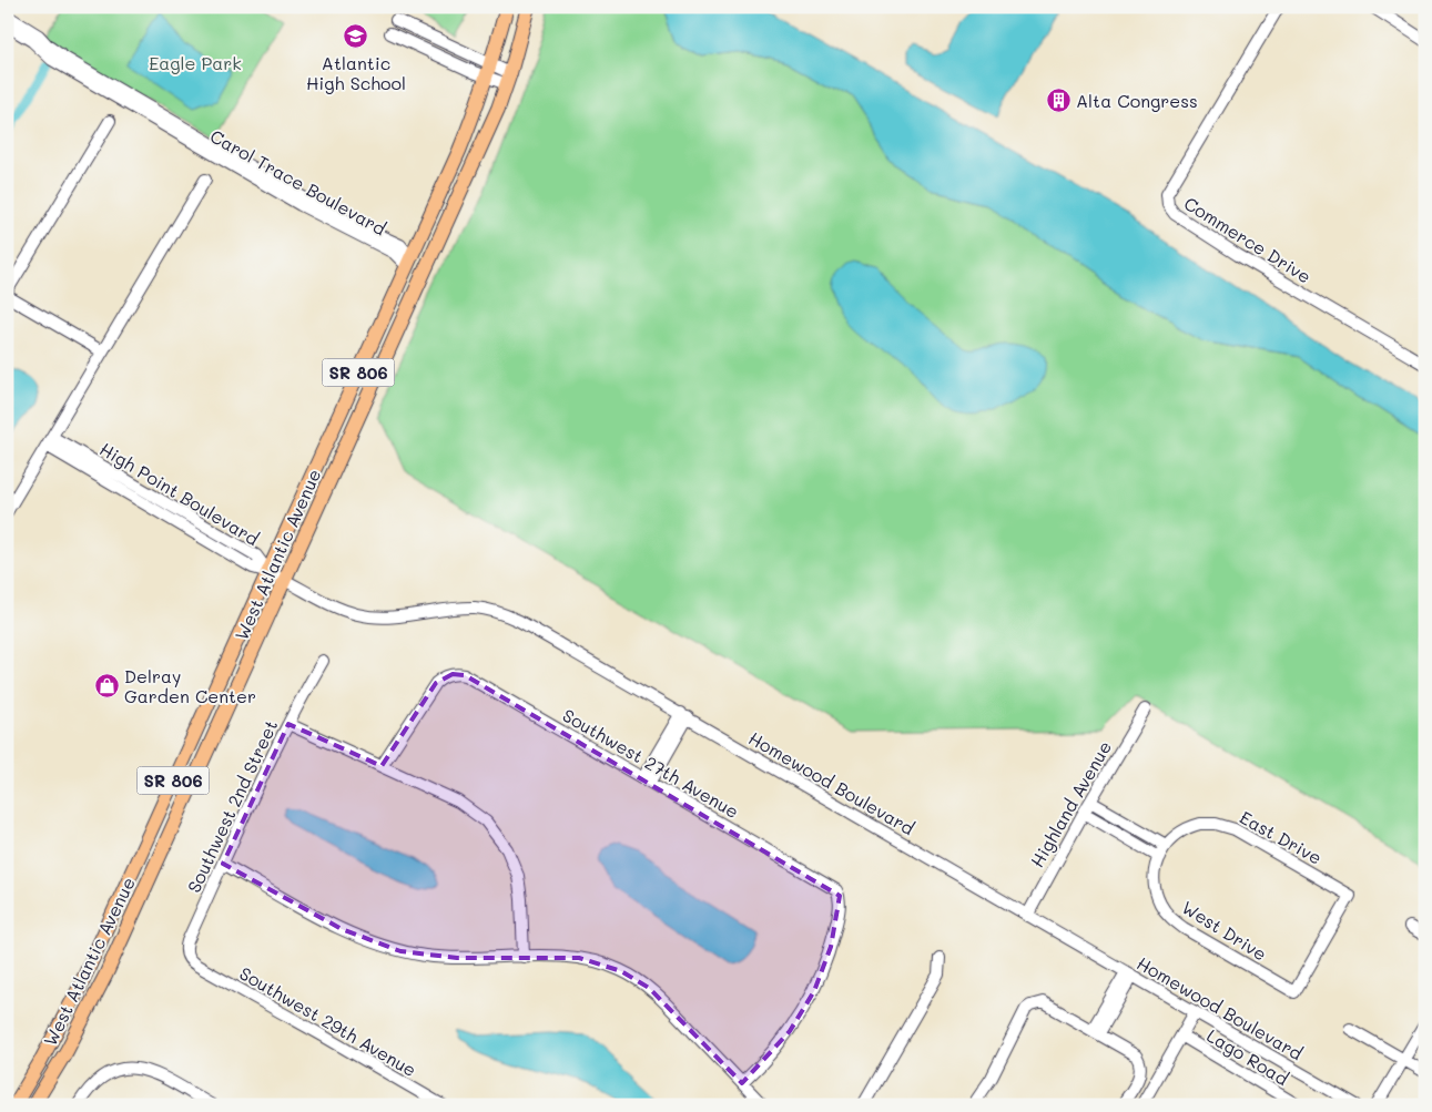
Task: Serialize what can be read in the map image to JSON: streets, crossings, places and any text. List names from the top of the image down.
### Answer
{
  "streets": {
    "main road": ["SR 806", "West Atlantic Avenue"],
    "street": [
      "Carol Trace Boulevard",
      "Commerce Drive",
      "High Point Boulevard",
      "Southwest 27th Avenue",
      "Homewood Boulevard",
      "Highland Avenue",
      "Southwest 2nd Street",
      "East Drive",
      "West Drive",
      "Southwest 29th Avenue",
      "Lago Road"
    ]
  },
  "crossings": [
    ["Carol Trace Boulevard", "West Atlantic Avenue"],
    ["High Point Boulevard", "West Atlantic Avenue"],
    ["High Point Boulevard", "Homewood Boulevard"],
    ["West Atlantic Avenue", "Homewood Boulevard"],
    ["Homewood Boulevard", "Highland Avenue"],
    ["Southwest 2nd Street", "Southwest 29th Avenue"],
    ["East Drive", "West Drive"]
  ],
  "parks": ["Eagle Park"],
  "places": {
    "school or university": ["Atlantic High School"],
    "building": ["Alta Congress"],
    "shop": ["Delray Garden Center"]
  }
}
